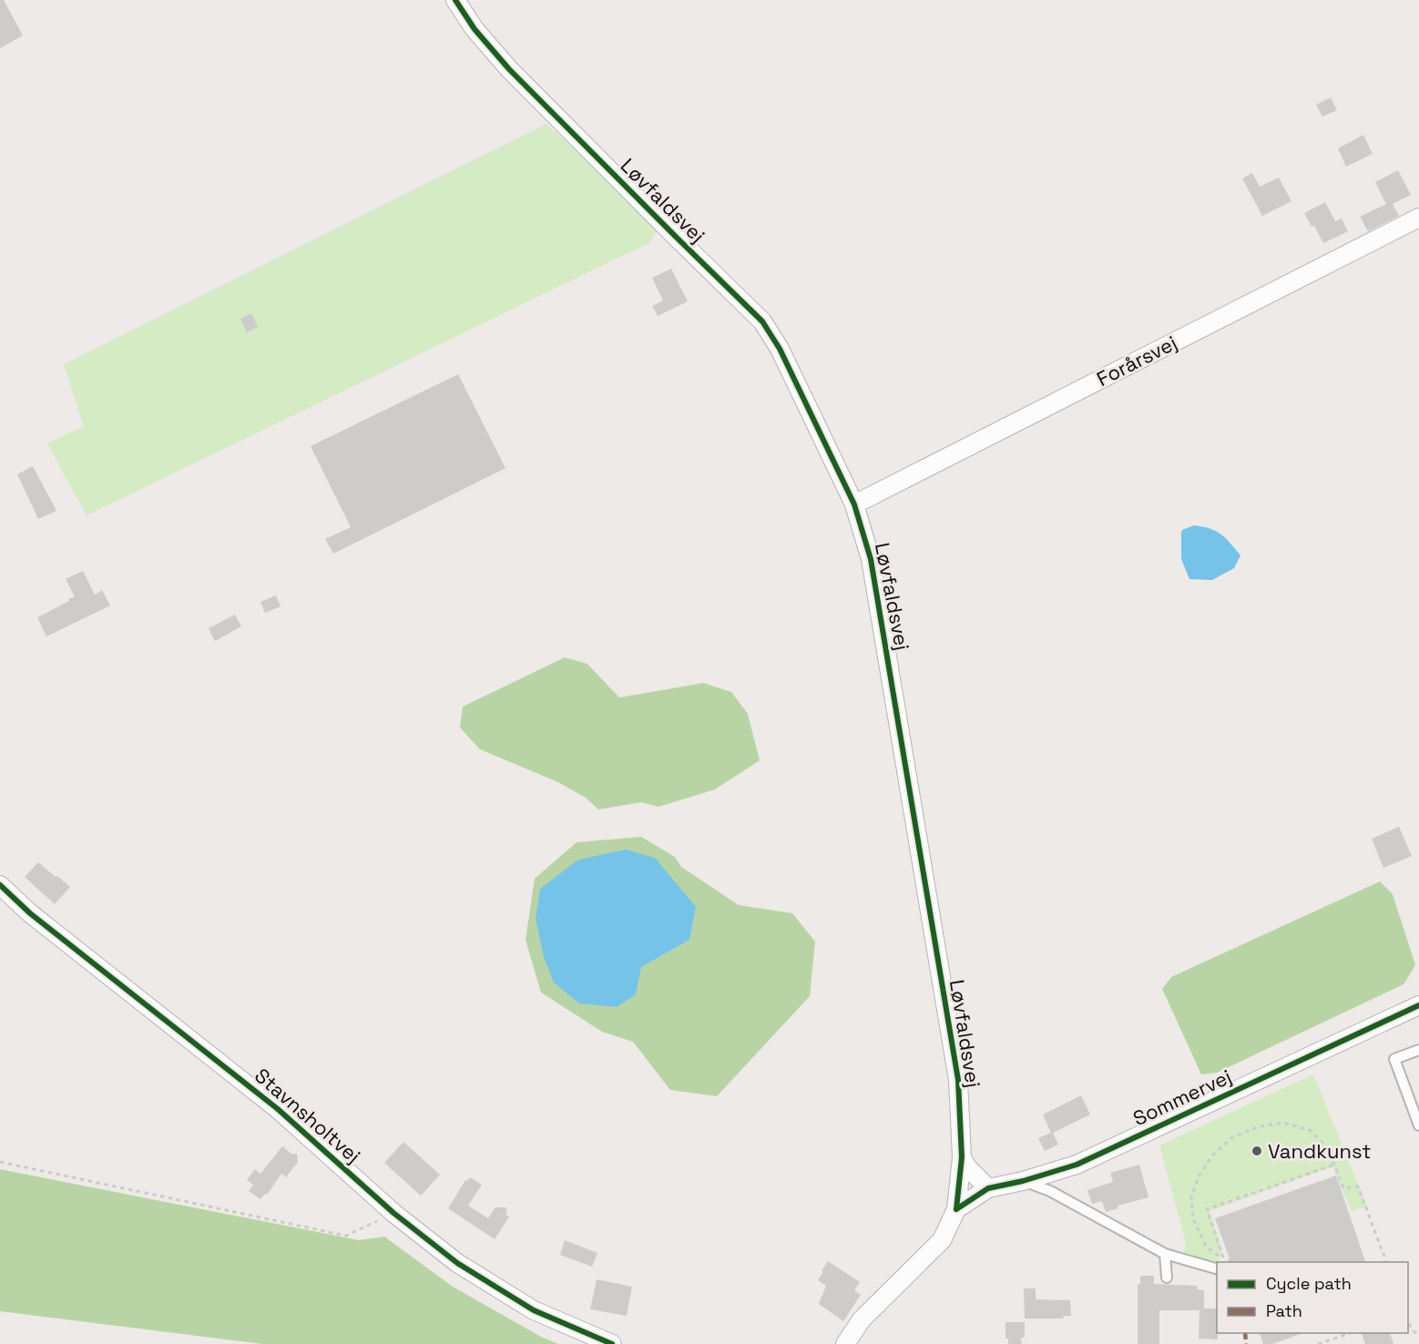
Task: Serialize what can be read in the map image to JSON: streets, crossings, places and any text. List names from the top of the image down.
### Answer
{
  "streets": {
    "street": [
      "Løvfaldsvej",
      "Forårsvej",
      "Sommervej",
      "Stavnsholtvej"
    ]
  },
  "crossings": [
    ["Løvfaldsvej", "Forårsvej"],
    ["Løvfaldsvej", "Sommervej"]
  ],
  "places": ["Vandkunst"],
  "legend": ["Cycle path", "Path"]
}
